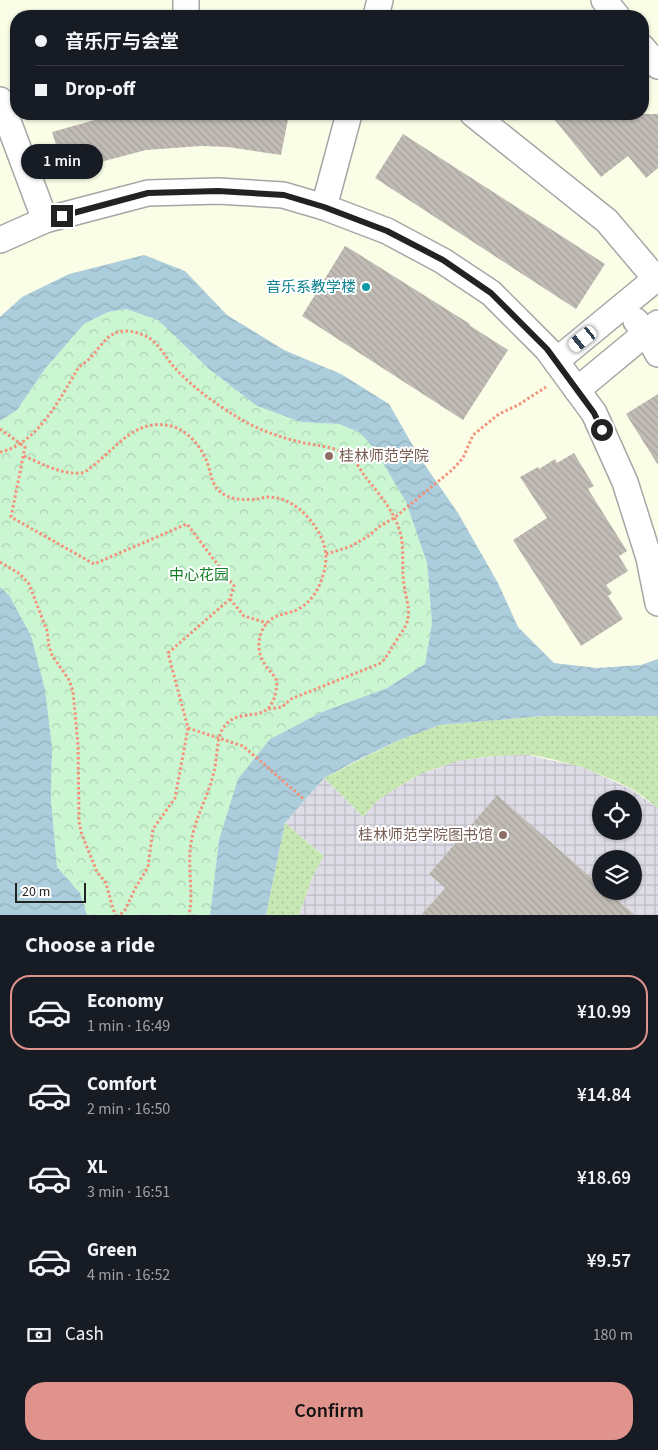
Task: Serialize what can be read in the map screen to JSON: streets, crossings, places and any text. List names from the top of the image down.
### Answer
{
  "parks": ["中心花园"],
  "places": ["音乐系教学楼", "桂林师范学院", "桂林师范学院图书馆"],
  "scale_bar": "20 m",
  "page": {
    "banner": ["音乐厅与会堂", "Drop-off"],
    "bubble": "1 min",
    "scale": "20 m",
    "heading": "Choose a ride",
    "list": [
      {
        "name": "Economy",
        "note": "1 min · 16:49",
        "value": "¥10.99"
      },
      {
        "name": "Comfort",
        "note": "2 min · 16:50",
        "value": "¥14.84"
      },
      {
        "name": "XL",
        "note": "3 min · 16:51",
        "value": "¥18.69"
      },
      {
        "name": "Green",
        "note": "4 min · 16:52",
        "value": "¥9.57"
      }
    ],
    "pay": ["Cash", "180 m"],
    "buttons": "Confirm"
  }
}
